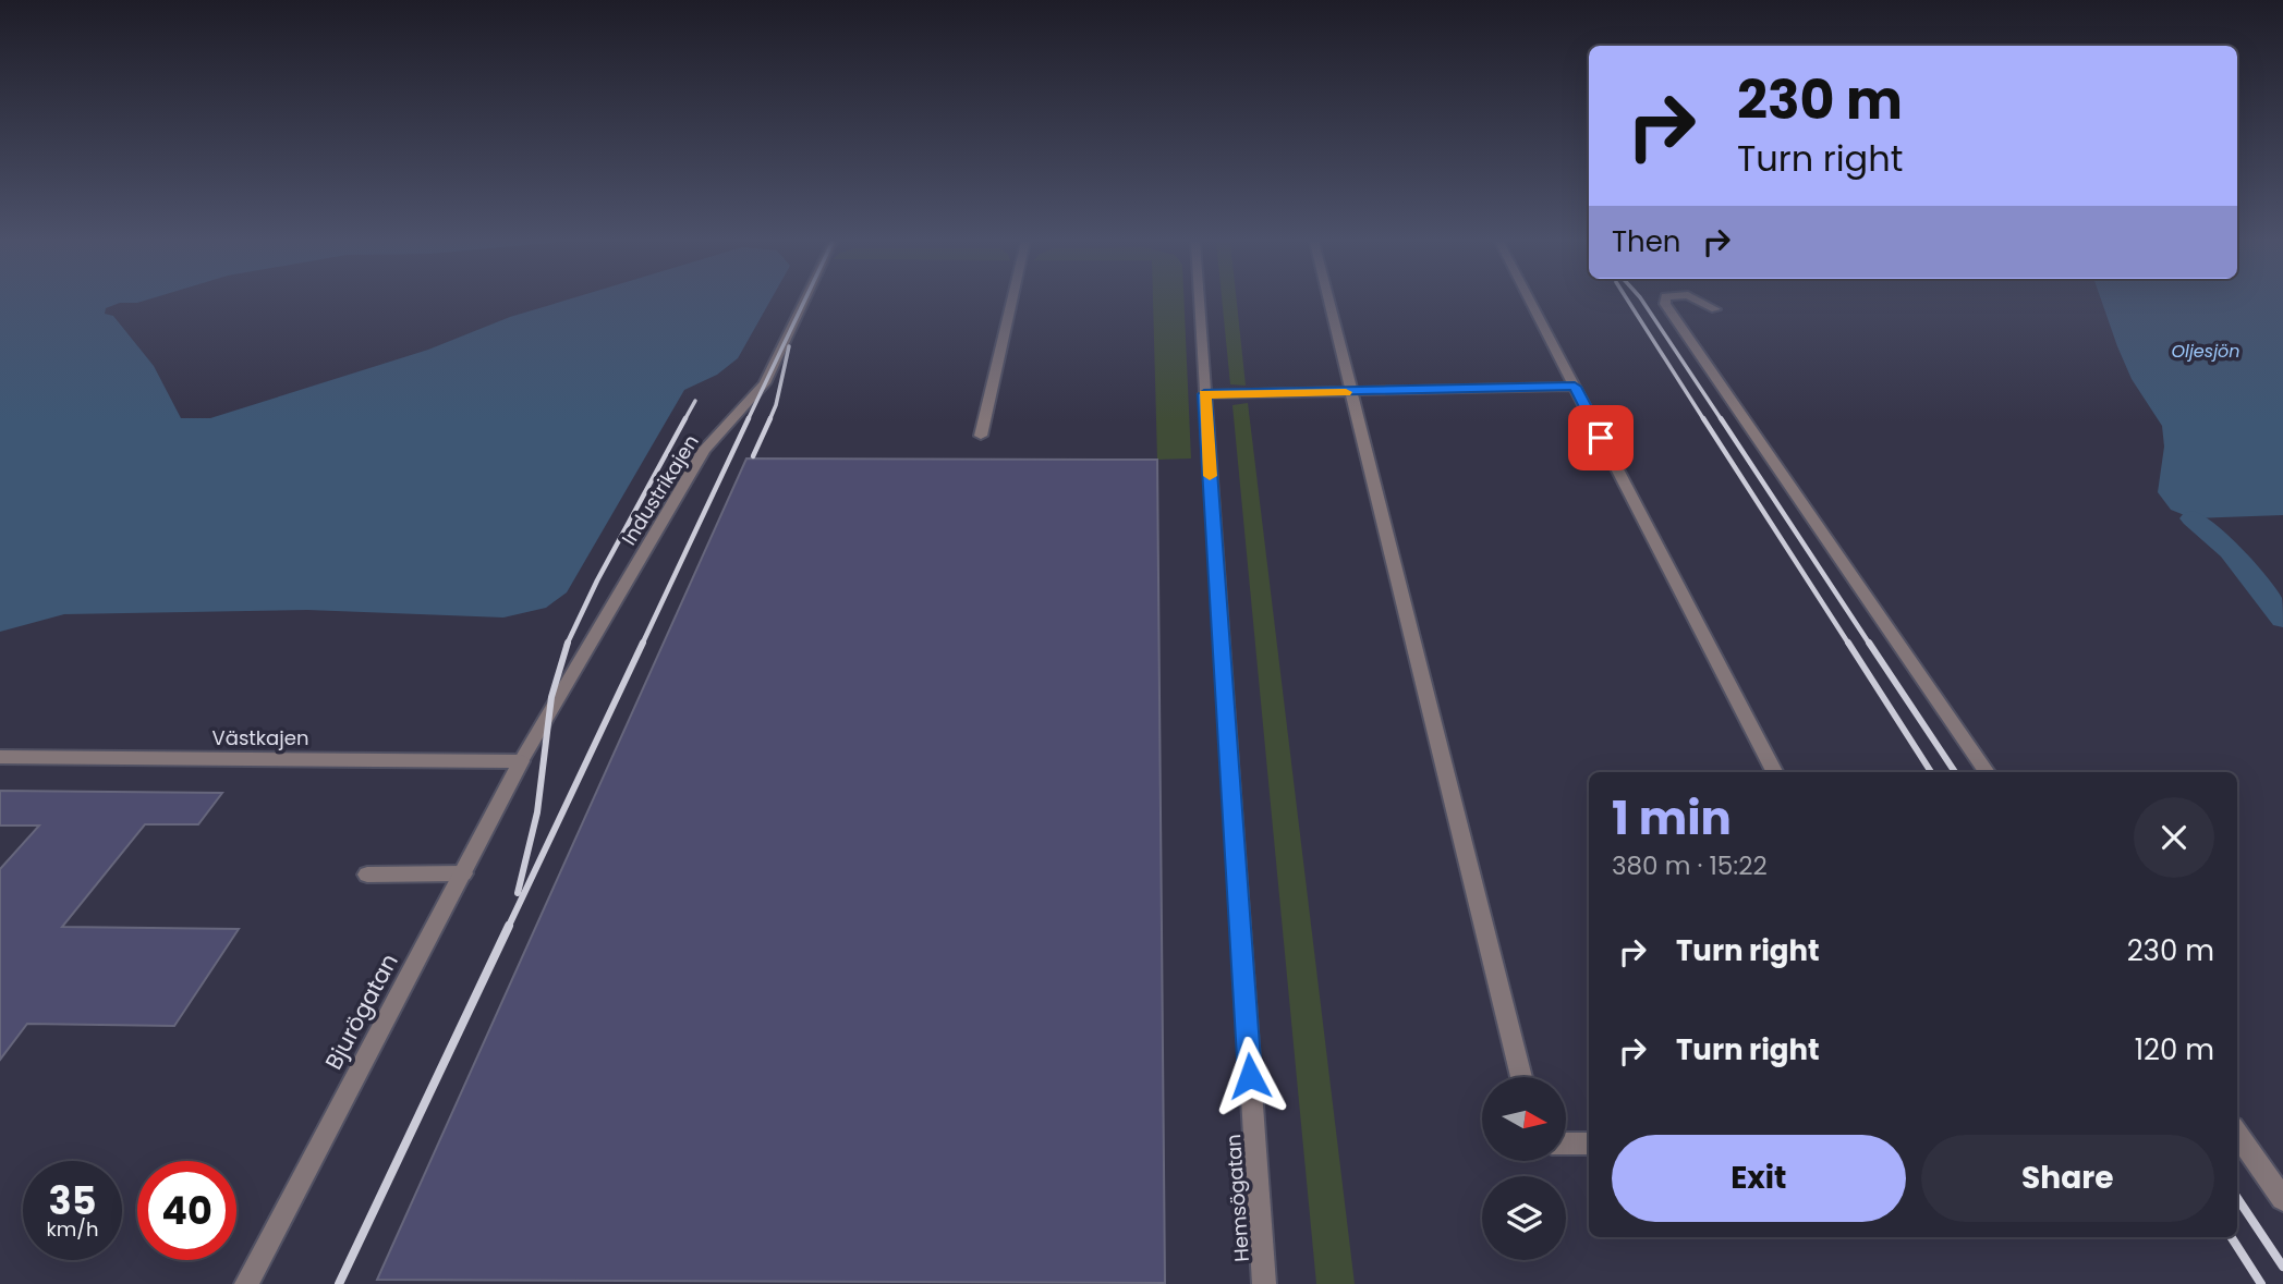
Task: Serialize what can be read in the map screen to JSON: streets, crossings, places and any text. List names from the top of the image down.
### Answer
{
  "streets": {
    "street": [
      "Industrikajen",
      "Västkajen",
      "Bjurögatan",
      "Hemsögatan"
    ]
  },
  "crossings": [
    ["Industrikajen", "Västkajen"],
    ["Industrikajen", "Bjurögatan"],
    ["Västkajen", "Bjurögatan"]
  ],
  "water": ["Oljesjön"],
  "north": "right",
  "page": {
    "turn": ["230 m", "Turn right"],
    "then": "Then",
    "heading": ["1 min", "380 m · 15:22"],
    "list": [
      {
        "name": "Turn right",
        "value": "230 m"
      },
      {
        "name": "Turn right",
        "value": "120 m"
      }
    ],
    "buttons": ["Exit", "Share"],
    "speed": "35 km/h",
    "limit": "40"
  }
}
